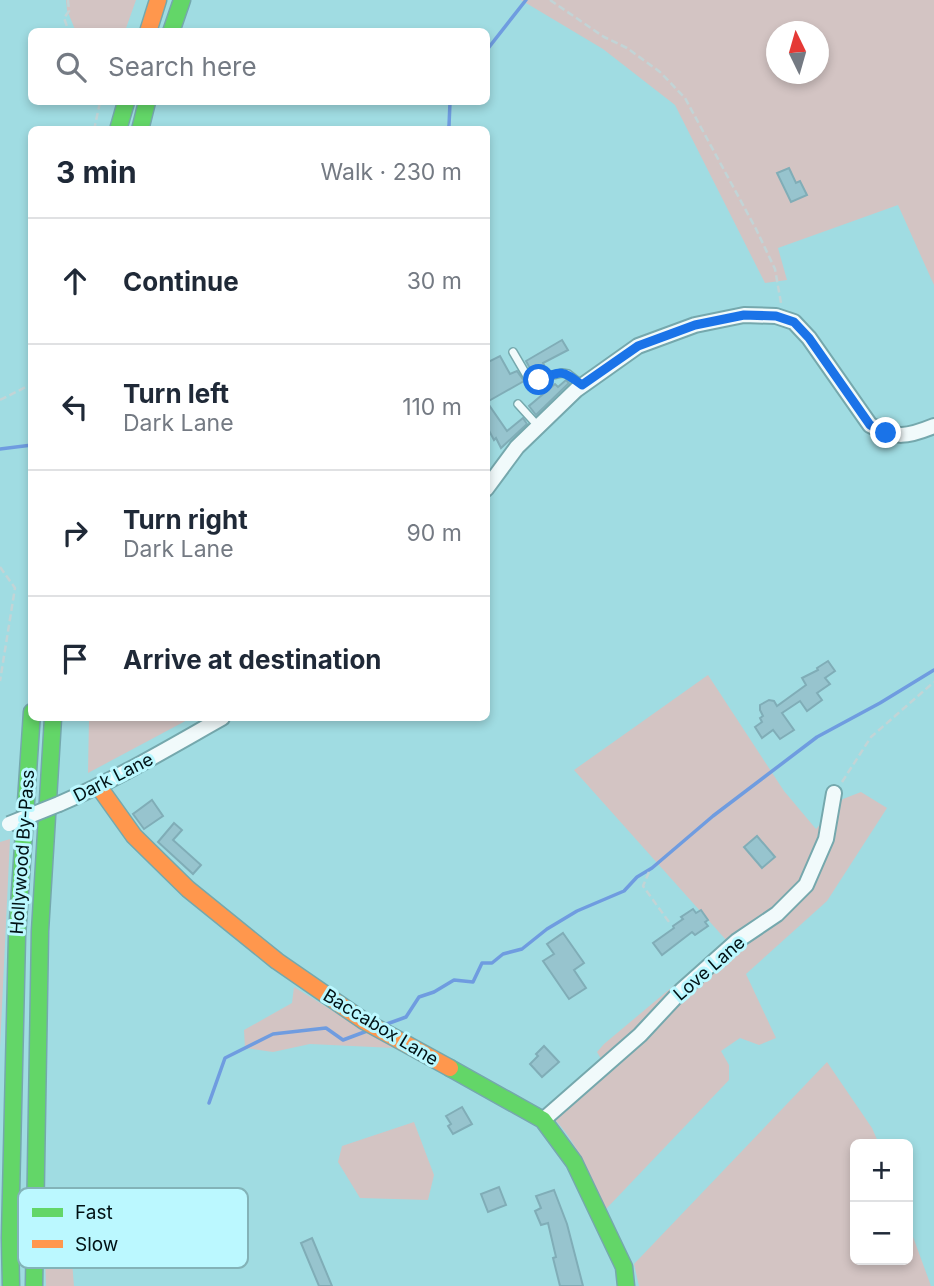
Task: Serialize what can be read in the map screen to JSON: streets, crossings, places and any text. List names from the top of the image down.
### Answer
{
  "streets": {
    "main road": ["Hollywood By-Pass", "Baccabox Lane"],
    "street": ["Dark Lane", "Love Lane"]
  },
  "crossings": [
    ["Dark Lane", "Baccabox Lane"],
    ["Love Lane", "Baccabox Lane"]
  ],
  "legend": ["Fast", "Slow"],
  "north": "top",
  "page": {
    "search": "Search here",
    "heading": ["3 min", "Walk · 230 m"],
    "list": [
      ["Continue", "30 m"],
      ["Turn left", "Dark Lane", "110 m"],
      ["Turn right", "Dark Lane", "90 m"],
      "Arrive at destination"
    ],
    "map_buttons": ["+", "−"]
  }
}
